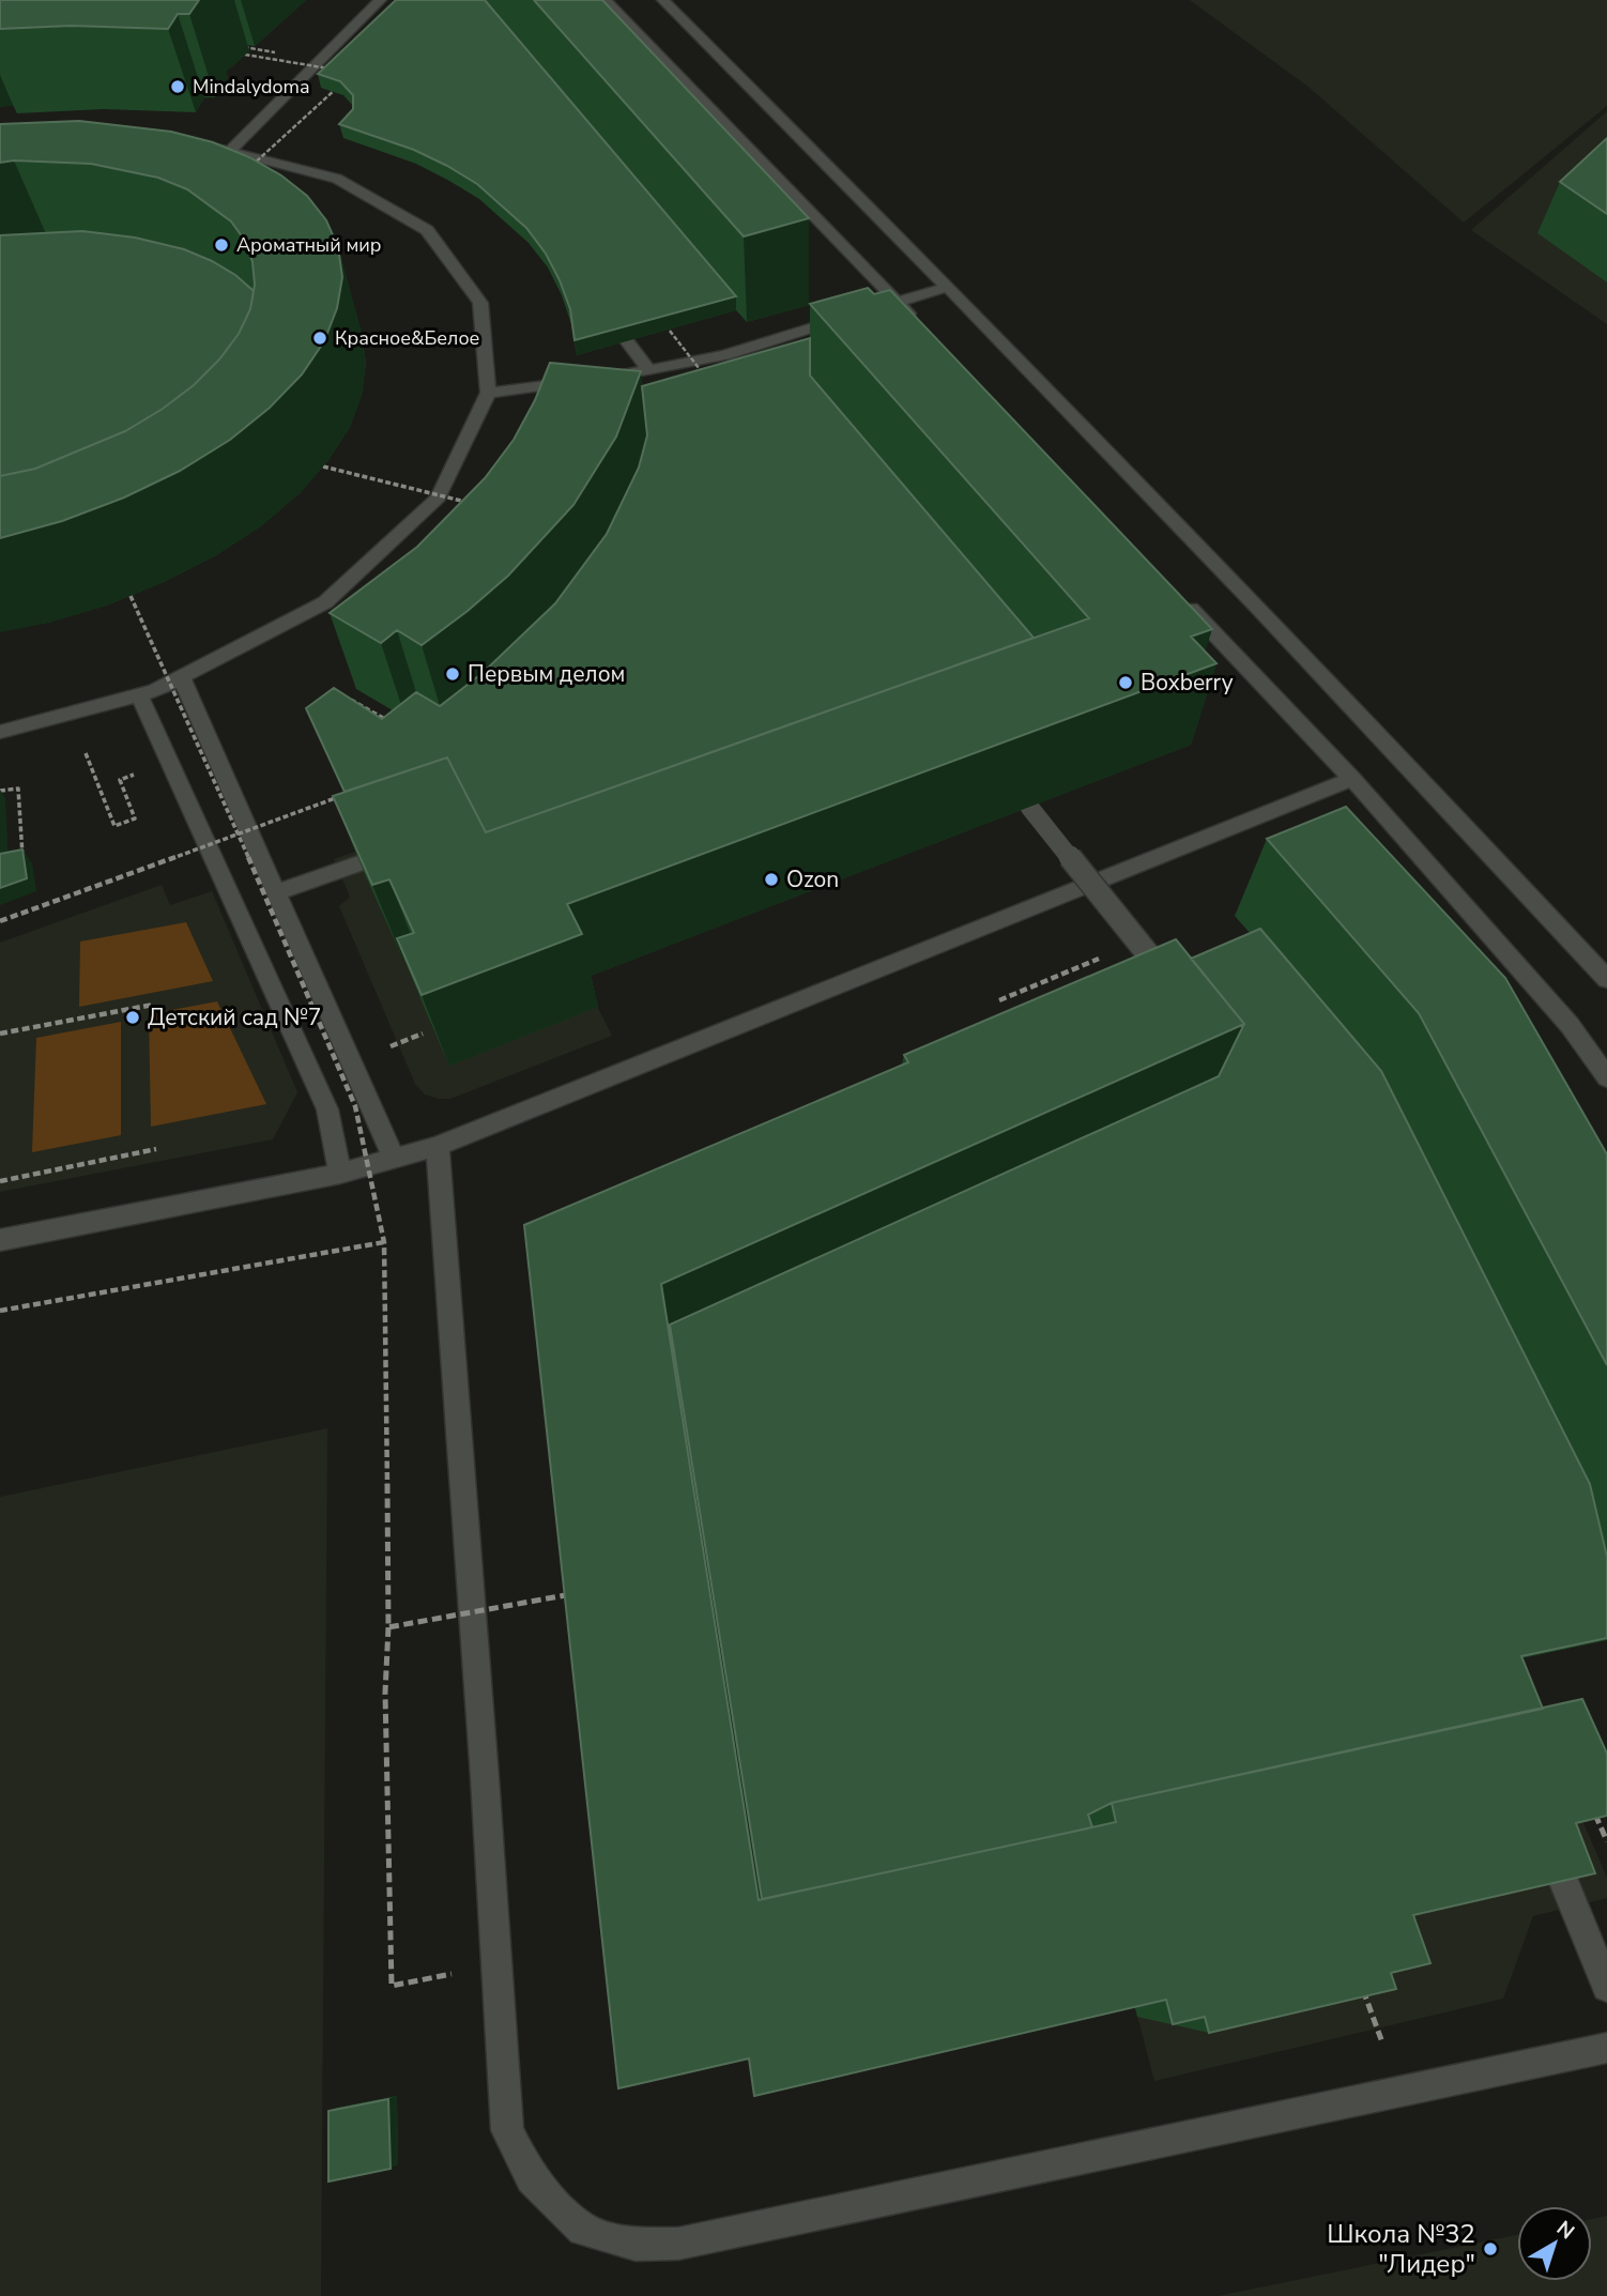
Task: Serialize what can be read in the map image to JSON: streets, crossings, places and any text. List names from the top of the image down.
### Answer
{
  "places": [
    "Mindalydoma",
    "Ароматный мир",
    "Красное&Белое",
    "Первым делом",
    "Boxberry",
    "Ozon",
    "Детский сад №7",
    "Школа №32 \"Лидер\""
  ],
  "north": "top right"
}
